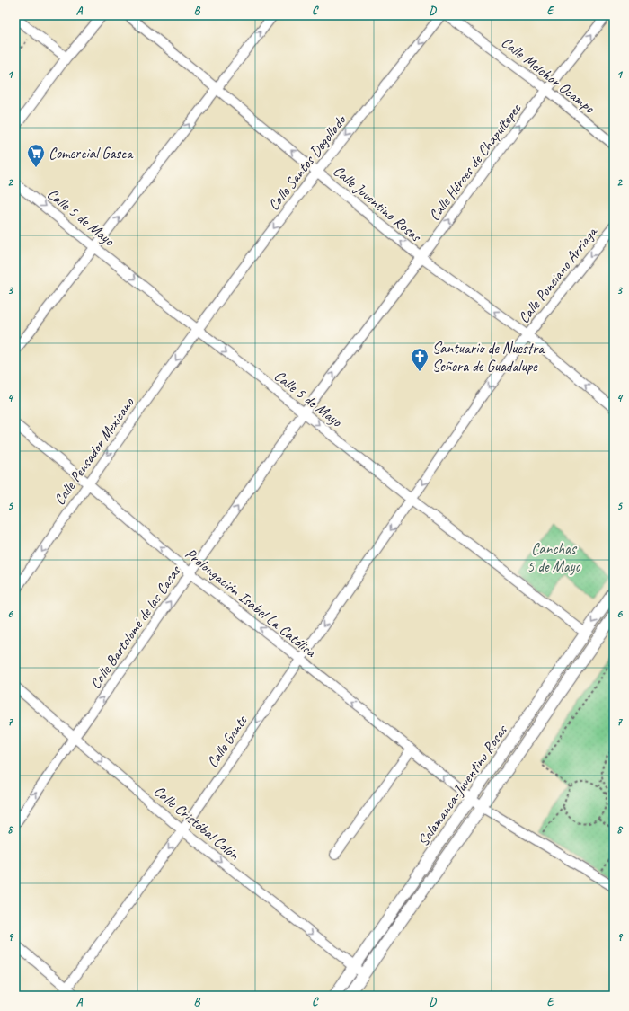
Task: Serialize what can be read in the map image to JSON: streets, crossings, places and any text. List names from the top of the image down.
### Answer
{
  "streets": {
    "street": [
      "Calle Melchor Ocampo",
      "Calle Héroes de Chapultepec",
      "Calle Santos Degollado",
      "Calle Juventino Rosas",
      "Calle 5 de Mayo",
      "Calle Ponciano Arriaga",
      "Calle Pensador Mexicano",
      "Prolongación Isabel La Católica",
      "Calle Bartolomé de las Casas",
      "Calle Gante",
      "Salamanca-Juventino Rosas",
      "Calle Cristóbal Colón"
    ]
  },
  "crossings": [
    ["Calle Melchor Ocampo", "Calle Héroes de Chapultepec"],
    ["Calle Héroes de Chapultepec", "Calle Juventino Rosas"],
    ["Calle Héroes de Chapultepec", "Calle 5 de Mayo"],
    ["Calle Héroes de Chapultepec", "Calle Bartolomé de las Casas"],
    ["Calle Santos Degollado", "Calle Juventino Rosas"],
    ["Calle Santos Degollado", "Calle 5 de Mayo"],
    ["Calle Santos Degollado", "Calle Pensador Mexicano"],
    ["Calle Juventino Rosas", "Calle Ponciano Arriaga"],
    ["Calle 5 de Mayo", "Calle Ponciano Arriaga"],
    ["Calle 5 de Mayo", "Calle Pensador Mexicano"],
    ["Calle 5 de Mayo", "Calle Bartolomé de las Casas"],
    ["Calle 5 de Mayo", "Calle Gante"],
    ["Calle 5 de Mayo", "Salamanca-Juventino Rosas"],
    ["Calle Ponciano Arriaga", "Calle Gante"],
    ["Calle Pensador Mexicano", "Prolongación Isabel La Católica"],
    ["Prolongación Isabel La Católica", "Calle Bartolomé de las Casas"],
    ["Prolongación Isabel La Católica", "Calle Gante"],
    ["Prolongación Isabel La Católica", "Salamanca-Juventino Rosas"],
    ["Calle Bartolomé de las Casas", "Calle Cristóbal Colón"],
    ["Calle Gante", "Calle Cristóbal Colón"],
    ["Salamanca-Juventino Rosas", "Calle Cristóbal Colón"]
  ],
  "one_way": [
    "Calle Héroes de Chapultepec",
    "Calle Santos Degollado",
    "Calle Juventino Rosas",
    "Calle 5 de Mayo",
    "Calle Ponciano Arriaga",
    "Calle Pensador Mexicano",
    "Prolongación Isabel La Católica",
    "Calle Bartolomé de las Casas",
    "Calle Gante",
    "Calle Cristóbal Colón"
  ],
  "parks": ["Canchas 5 de Mayo"],
  "places": {
    "supermarket": ["Comercial Gasca"],
    "church": ["Santuario de Nuestra Señora de Guadalupe"]
  },
  "grid": {
    "columns": [
      "A",
      "B",
      "C",
      "D",
      "E"
    ],
    "rows": [
      "1",
      "2",
      "3",
      "4",
      "5",
      "6",
      "7",
      "8",
      "9"
    ]
  }
}
